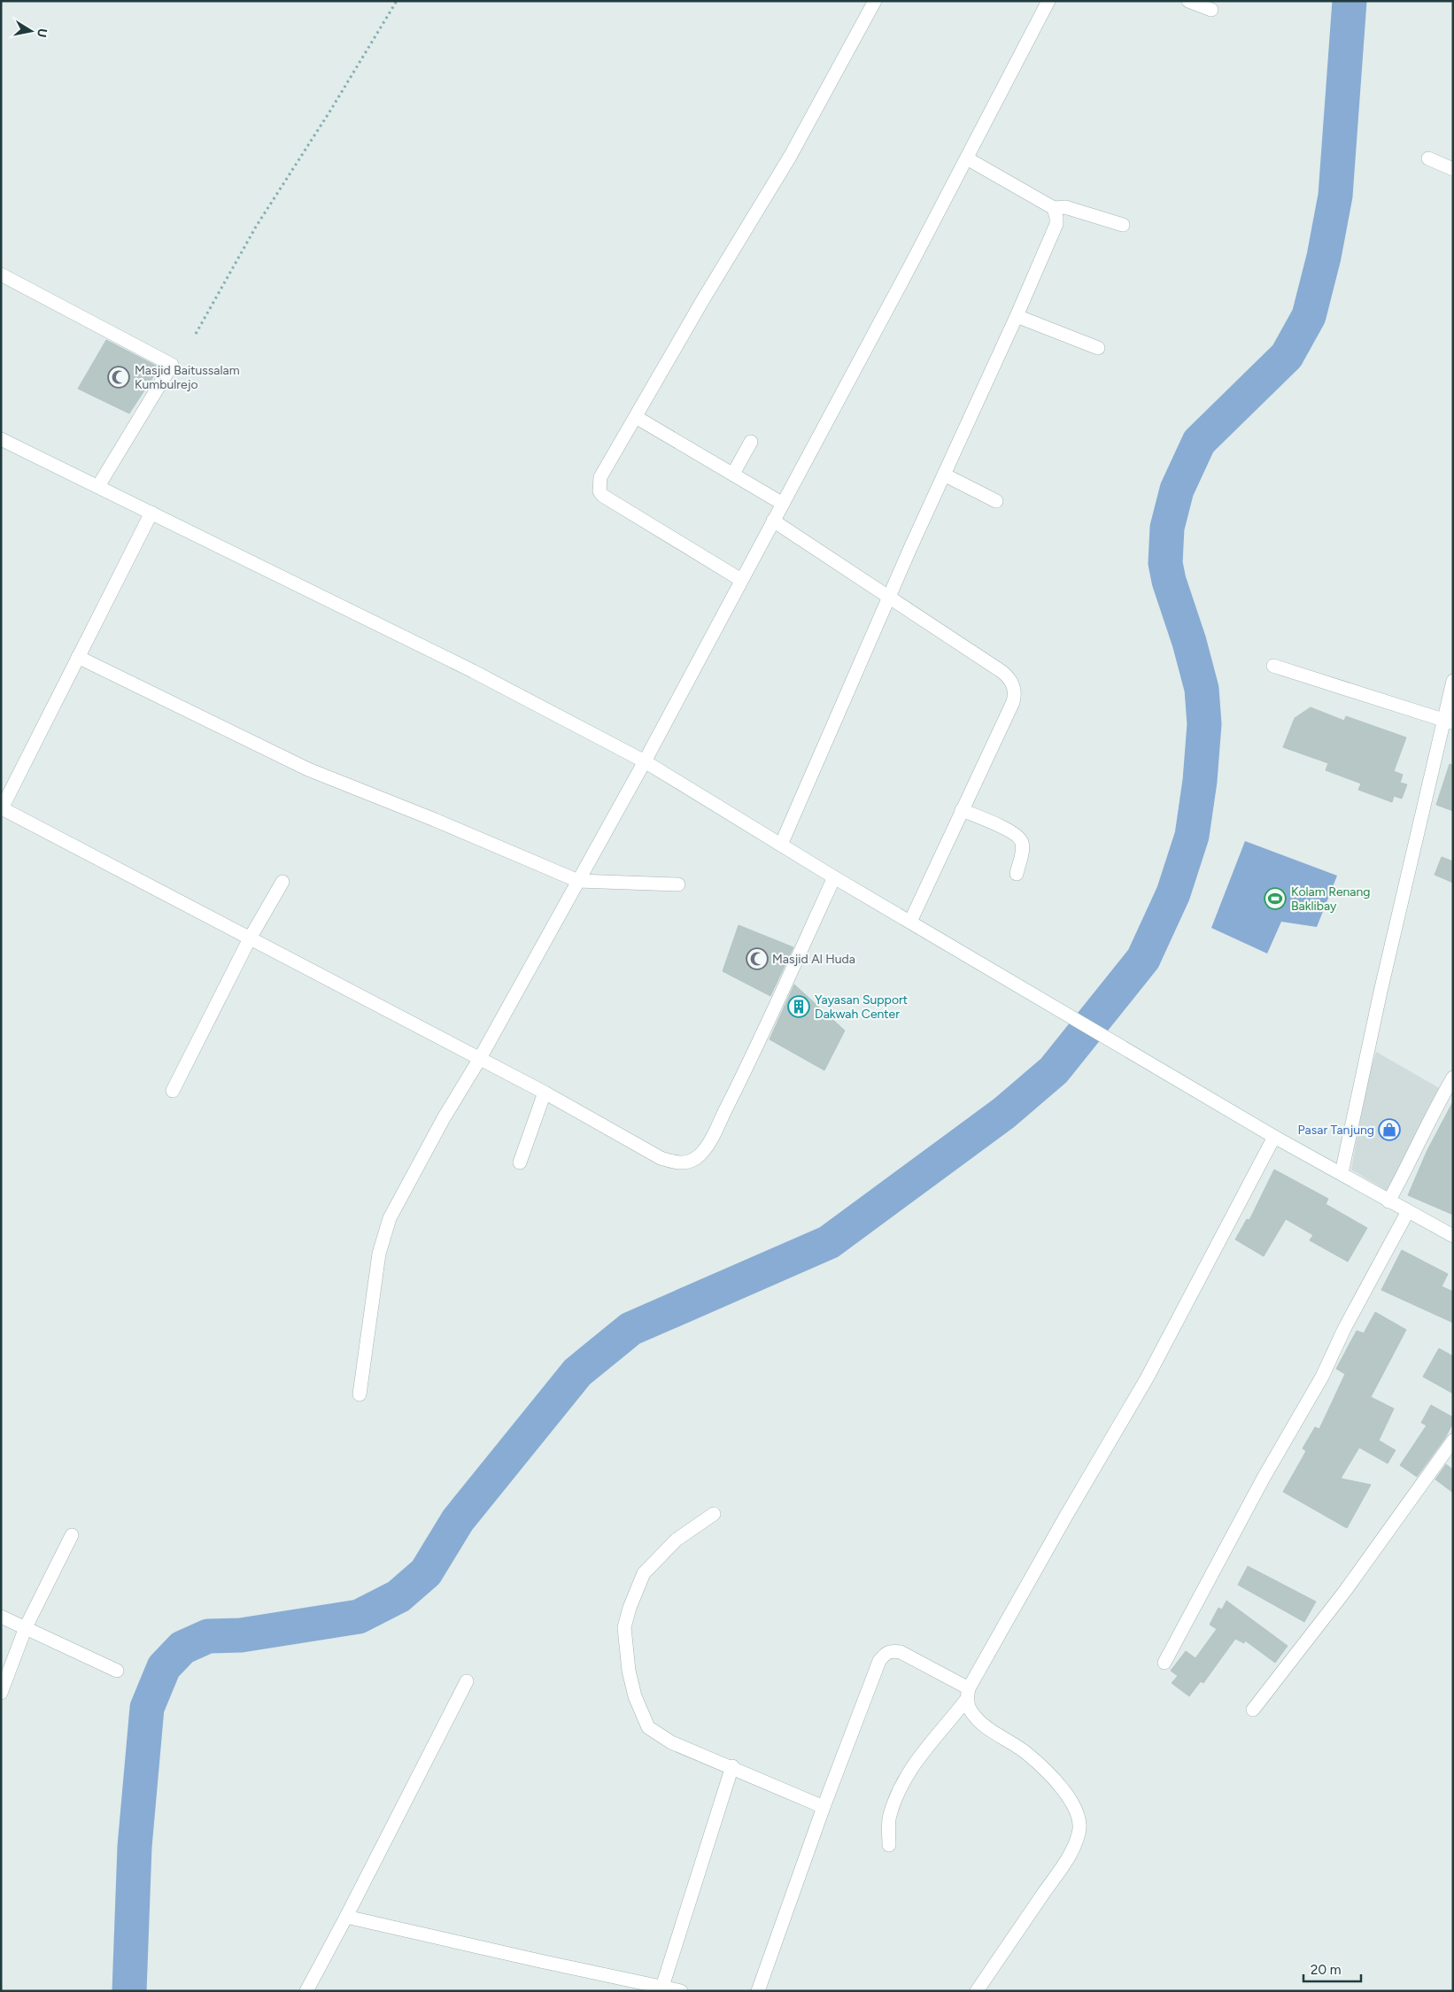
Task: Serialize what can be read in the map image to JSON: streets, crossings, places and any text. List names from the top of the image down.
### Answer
{
  "places": {
    "mosque": ["Masjid Baitussalam Kumbulrejo", "Masjid Al Huda"],
    "sports": ["Kolam Renang Baklibay"],
    "building": ["Yayasan Support Dakwah Center"],
    "shop": ["Pasar Tanjung"]
  },
  "scale_bar": "20 m",
  "north": "right"
}
